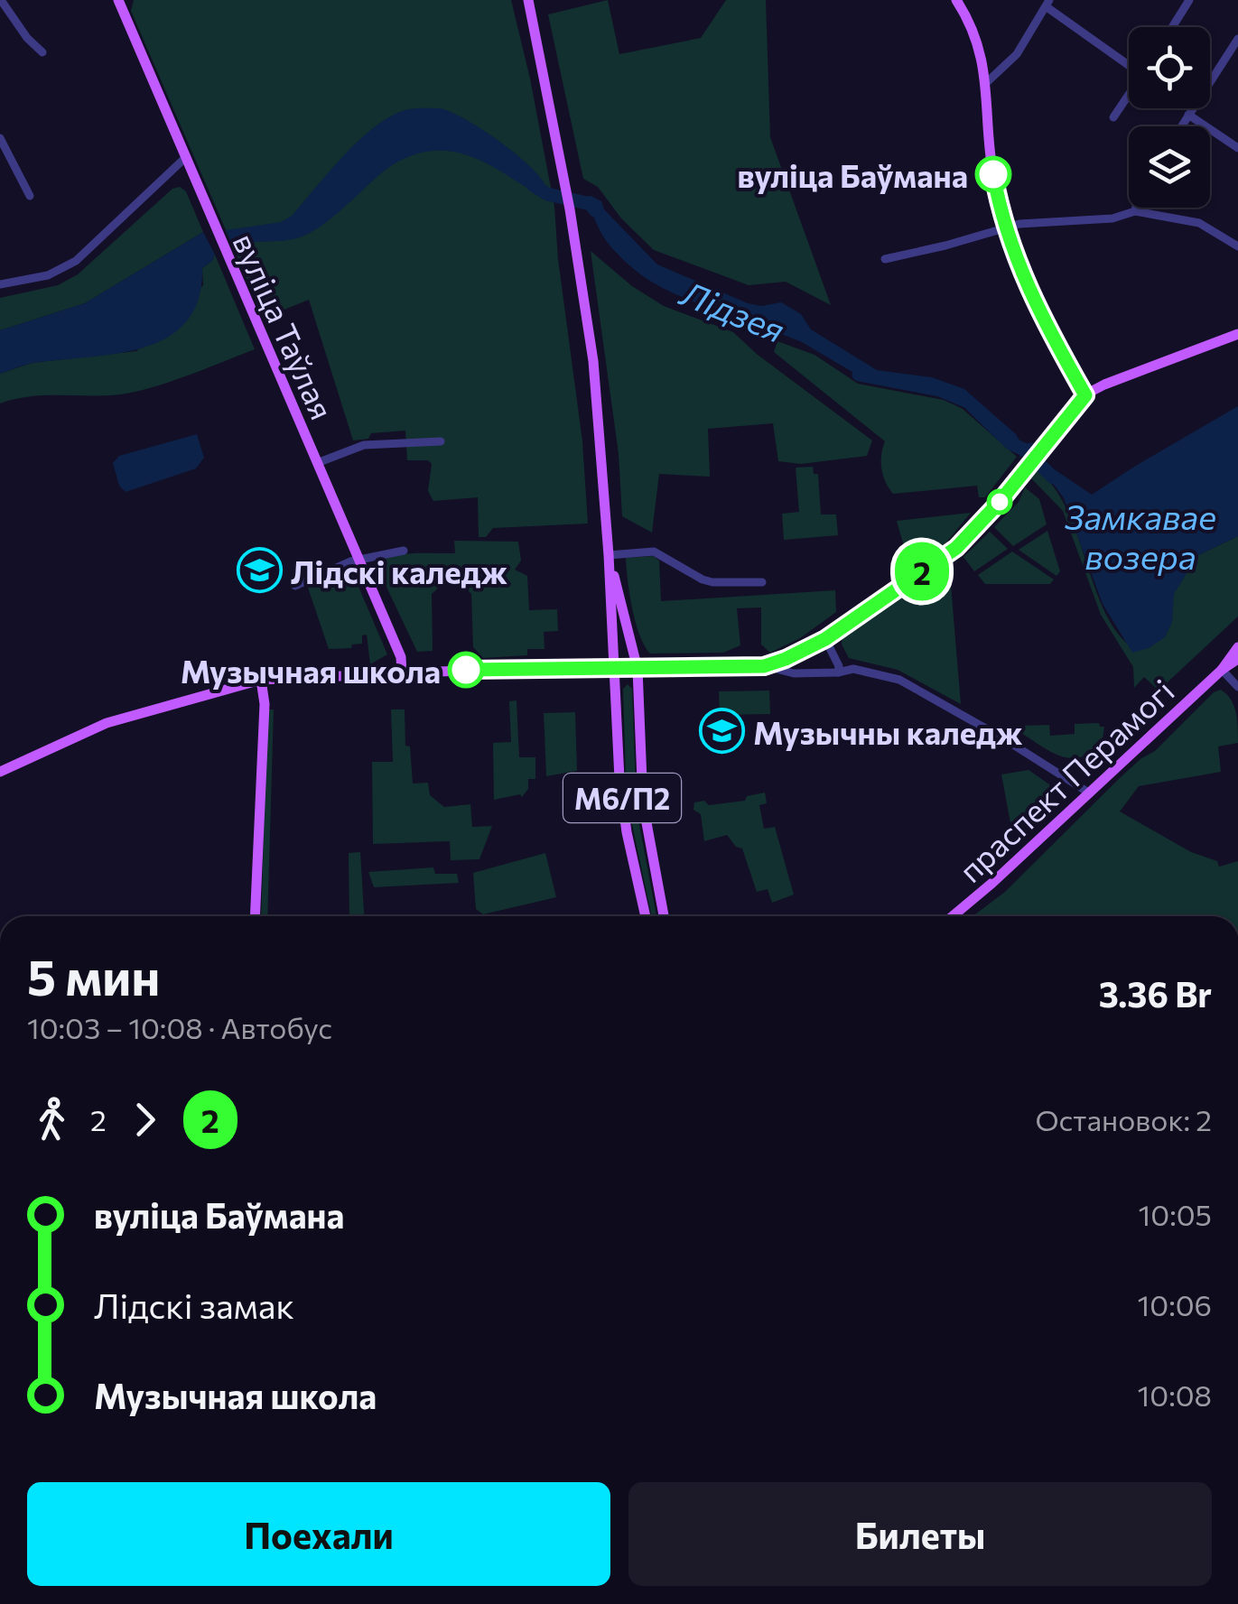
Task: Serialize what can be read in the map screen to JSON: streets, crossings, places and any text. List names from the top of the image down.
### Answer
{
  "streets": {
    "main road": ["вуліца Таўлая", "праспект Перамогі", "М6/П2"]
  },
  "water": ["Лідзея", "Замкавае возера"],
  "places": {
    "other": ["вуліца Баўмана", "Музычная школа"],
    "school or university": ["Лідскі каледж", "Музычны каледж"]
  },
  "lines": ["bus line 2"],
  "page": {
    "on_map": "2",
    "heading": ["5 мин", "10:03 – 10:08 · Автобус", "3.36 Br"],
    "legs": ["2", "2", "Остановок: 2"],
    "list": [
      {
        "name": "вуліца Баўмана",
        "value": "10:05"
      },
      {
        "name": "Лідскі замак",
        "value": "10:06"
      },
      {
        "name": "Музычная школа",
        "value": "10:08"
      }
    ],
    "buttons": ["Поехали", "Билеты"]
  }
}
